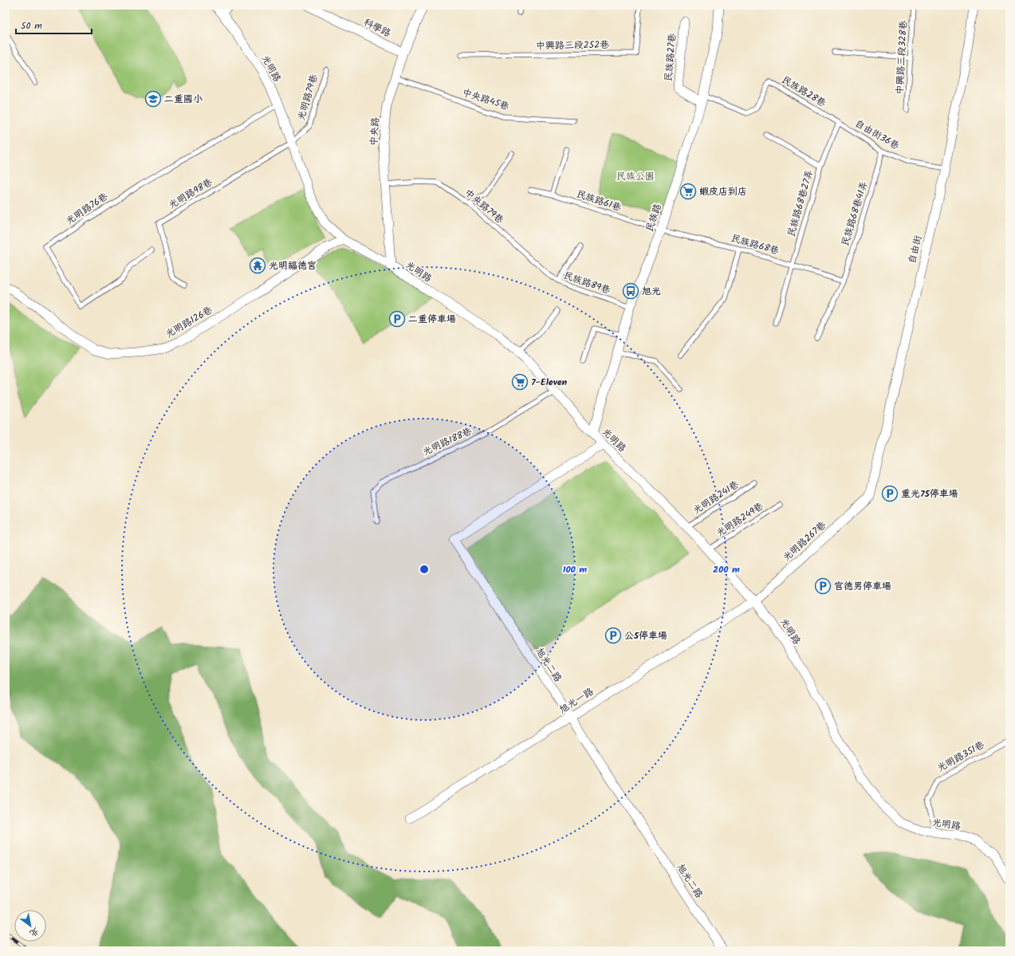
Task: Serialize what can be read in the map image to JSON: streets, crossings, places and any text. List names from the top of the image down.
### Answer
{
  "streets": {
    "street": [
      "科學路",
      "民族路27巷",
      "光明路",
      "中央路",
      "民族路",
      "自由街",
      "光明路126巷",
      "光明路267巷",
      "旭光二路",
      "旭光一路"
    ],
    "lane": [
      "中興路三段252巷",
      "中興路三段328巷",
      "民族路28巷",
      "光明路79巷",
      "中央路45巷",
      "自由街36巷",
      "光明路98巷",
      "民族路61巷",
      "民族路68巷27弄",
      "中央路79巷",
      "光明路76巷",
      "民族路68巷41弄",
      "民族路68巷",
      "民族路89巷",
      "光明路188巷",
      "光明路241巷",
      "光明路249巷",
      "光明路351巷"
    ]
  },
  "crossings": [
    ["科學路", "中央路"],
    ["民族路27巷", "民族路28巷"],
    ["民族路27巷", "民族路"],
    ["光明路", "光明路79巷"],
    ["光明路", "中央路"],
    ["光明路", "光明路98巷"],
    ["光明路", "光明路76巷"],
    ["光明路", "民族路"],
    ["光明路", "光明路126巷"],
    ["光明路", "光明路188巷"],
    ["光明路", "光明路241巷"],
    ["光明路", "光明路249巷"],
    ["光明路", "光明路267巷"],
    ["光明路", "旭光二路"],
    ["光明路", "旭光一路"],
    ["光明路", "光明路351巷"],
    ["民族路28巷", "自由街36巷"],
    ["民族路28巷", "民族路68巷27弄"],
    ["民族路28巷", "民族路"],
    ["光明路79巷", "光明路98巷"],
    ["中央路45巷", "中央路"],
    ["中央路", "中央路79巷"],
    ["自由街36巷", "民族路68巷27弄"],
    ["自由街36巷", "民族路68巷41弄"],
    ["自由街36巷", "自由街"],
    ["民族路61巷", "民族路"],
    ["民族路61巷", "民族路68巷"],
    ["民族路68巷27弄", "民族路68巷"],
    ["中央路79巷", "民族路89巷"],
    ["民族路68巷41弄", "民族路68巷"],
    ["民族路", "民族路68巷"],
    ["民族路", "民族路89巷"],
    ["自由街", "光明路267巷"],
    ["光明路267巷", "旭光一路"],
    ["旭光二路", "旭光一路"]
  ],
  "parks": ["民族公園"],
  "places": {
    "school or university": ["二重國小"],
    "supermarket": ["蝦皮店到店", "7-Eleven"],
    "temple": ["光明福德宮"],
    "bus stop": ["旭光"],
    "parking": [
      "二重停車場",
      "重光75停車場",
      "官德男停車場",
      "公5停車場"
    ]
  },
  "scale_bar": "50 m",
  "north": "bottom right",
  "rings": ["100 m", "200 m"]
}
